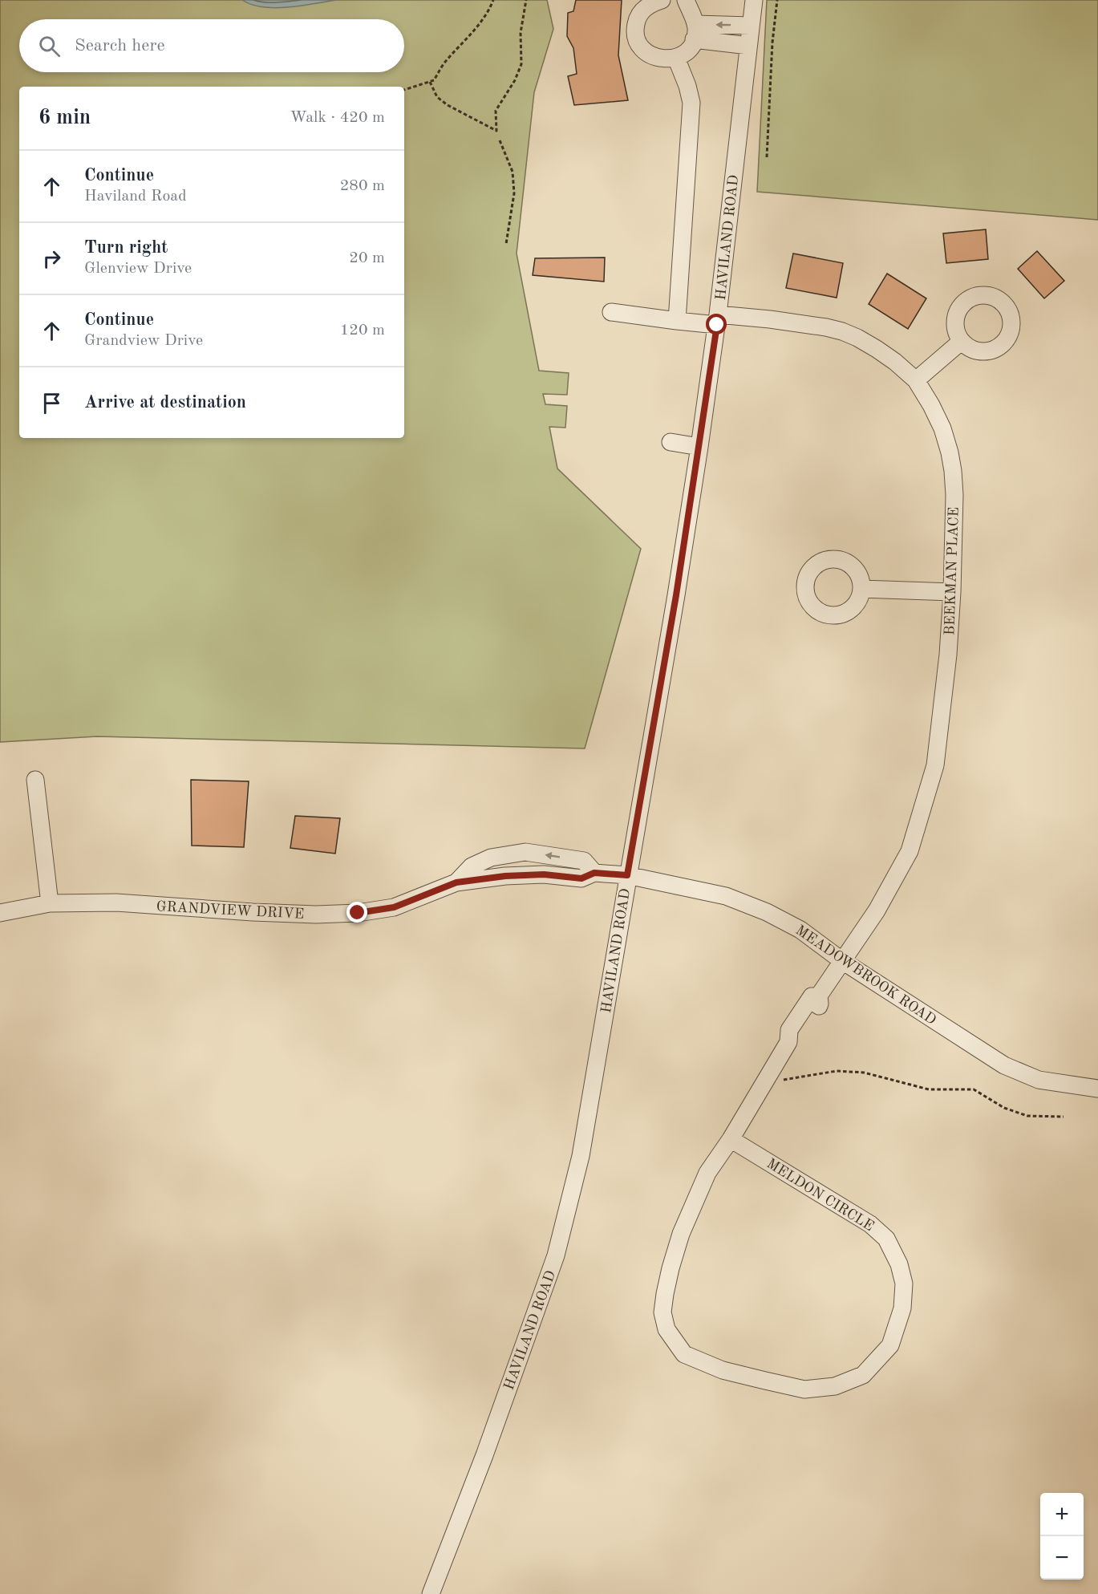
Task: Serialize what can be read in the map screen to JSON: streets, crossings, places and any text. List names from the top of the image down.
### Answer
{
  "streets": {
    "street": [
      "HAVILAND ROAD",
      "BEEKMAN PLACE",
      "GRANDVIEW DRIVE",
      "MEADOWBROOK ROAD",
      "MELDON CIRCLE"
    ]
  },
  "crossings": [
    ["HAVILAND ROAD", "BEEKMAN PLACE"],
    ["HAVILAND ROAD", "MEADOWBROOK ROAD"],
    ["BEEKMAN PLACE", "MEADOWBROOK ROAD"],
    ["BEEKMAN PLACE", "MELDON CIRCLE"],
    ["GRANDVIEW DRIVE", "MEADOWBROOK ROAD"],
    ["MEADOWBROOK ROAD", "MELDON CIRCLE"]
  ],
  "page": {
    "search": "Search here",
    "heading": ["6 min", "Walk · 420 m"],
    "list": [
      ["Continue", "Haviland Road", "280 m"],
      ["Turn right", "Glenview Drive", "20 m"],
      ["Continue", "Grandview Drive", "120 m"],
      "Arrive at destination"
    ],
    "map_buttons": ["+", "−"]
  }
}
